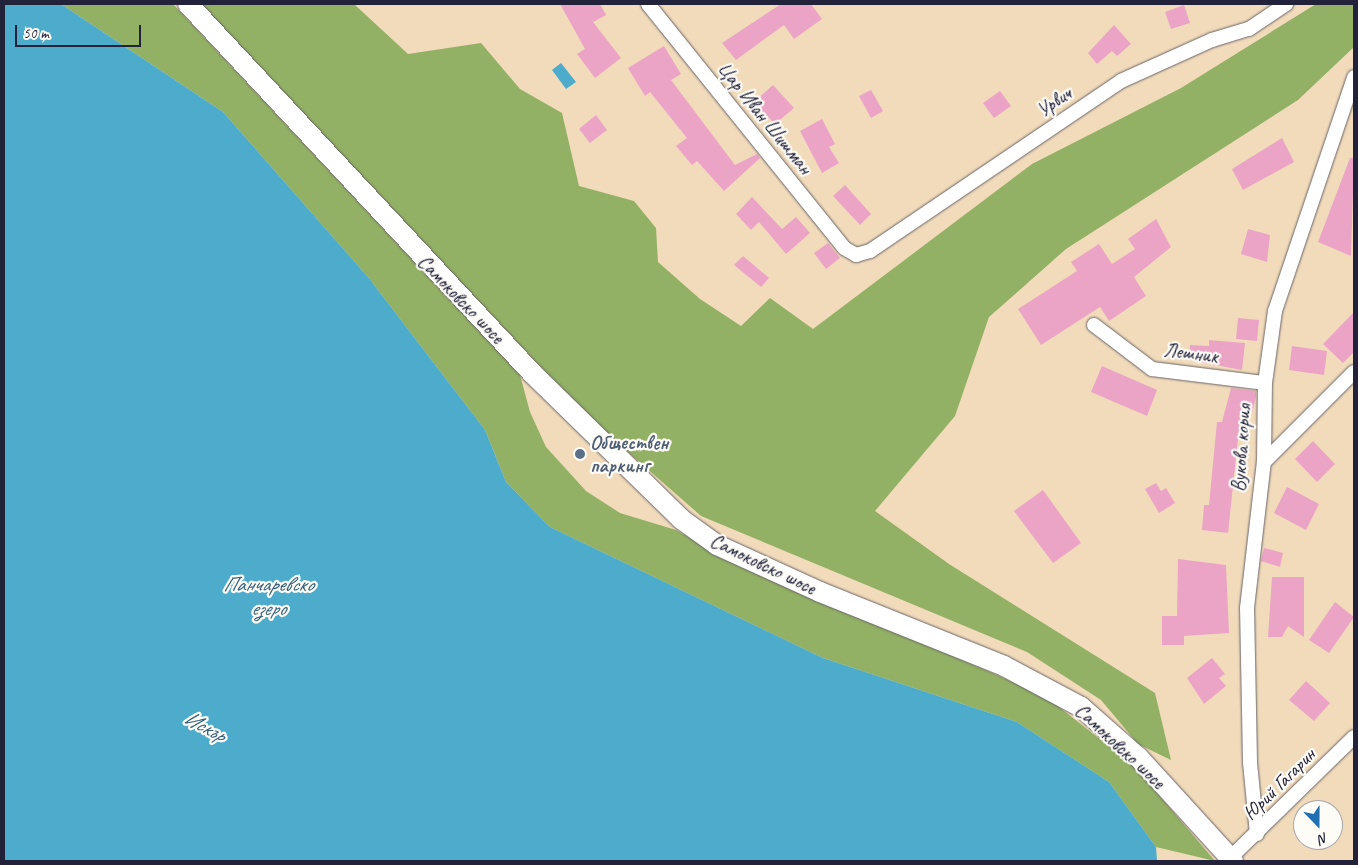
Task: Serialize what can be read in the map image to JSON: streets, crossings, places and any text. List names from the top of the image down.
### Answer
{
  "streets": {
    "main road": ["Самоковско шосе"],
    "street": [
      "Урвич",
      "Цар Иван Шишман",
      "Лешник",
      "Вукова кория",
      "Юрий Гагарин"
    ]
  },
  "crossings": [
    ["Урвич", "Цар Иван Шишман"],
    ["Самоковско шосе", "Юрий Гагарин"],
    ["Лешник", "Вукова кория"],
    ["Вукова кория", "Юрий Гагарин"]
  ],
  "water": ["Панчаревско езеро", "Искър"],
  "places": ["Обществен паркинг"],
  "scale_bar": "50 m",
  "north": "bottom"
}
